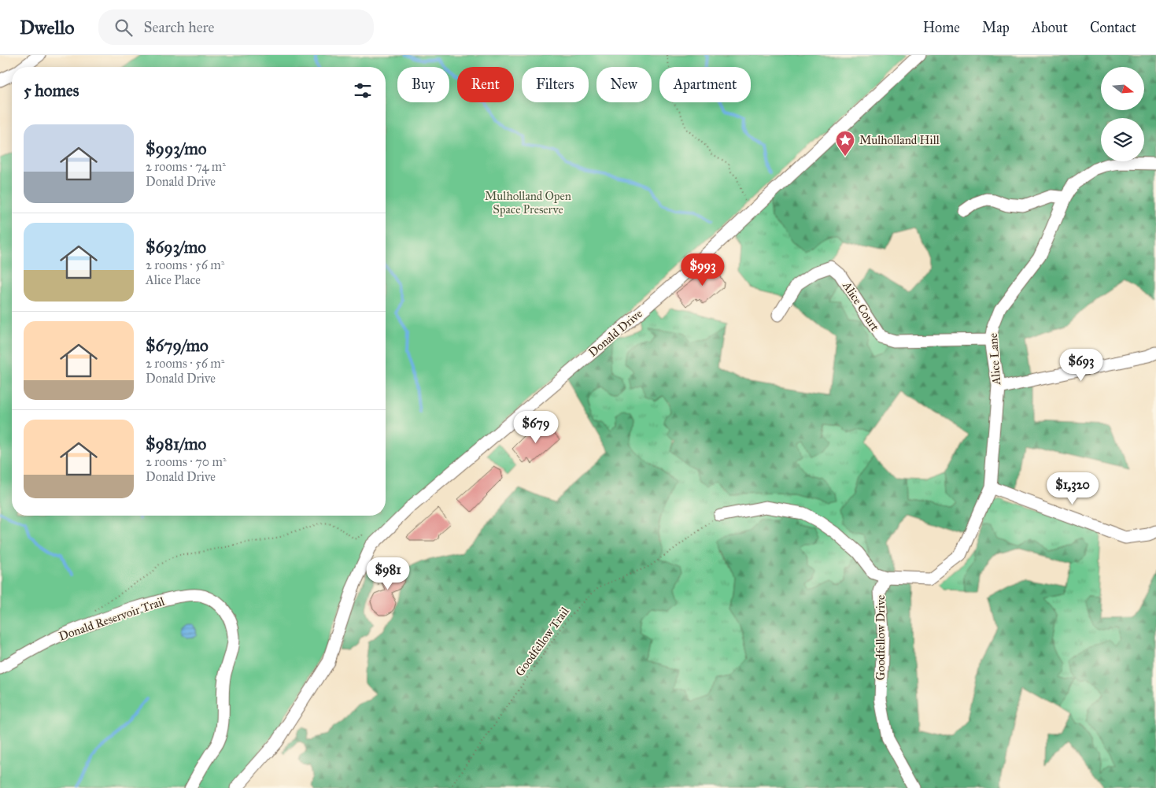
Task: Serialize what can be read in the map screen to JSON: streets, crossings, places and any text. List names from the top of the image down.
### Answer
{
  "streets": {
    "street": [
      "Alice Court",
      "Donald Drive",
      "Alice Lane",
      "Donald Reservoir Trail",
      "Goodfellow Drive"
    ],
    "path": ["Goodfellow Trail"]
  },
  "crossings": [
    ["Alice Court", "Alice Lane"],
    ["Alice Lane", "Goodfellow Drive"]
  ],
  "parks": ["Mulholland Open Space Preserve"],
  "places": {
    "place": ["Mulholland Hill"]
  },
  "north": "right",
  "page": {
    "header": "Dwello",
    "search": "Search here",
    "nav": [
      "Home",
      "Map",
      "About",
      "Contact"
    ],
    "chip": [
      "Buy",
      "Rent",
      "Filters",
      "New",
      "Apartment"
    ],
    "heading": "5 homes",
    "list": [
      {
        "name": "$993/mo",
        "note": "2 rooms · 74 m² · Donald Drive"
      },
      {
        "name": "$693/mo",
        "note": "2 rooms · 56 m² · Alice Place"
      },
      {
        "name": "$679/mo",
        "note": "2 rooms · 56 m² · Donald Drive"
      },
      {
        "name": "$981/mo",
        "note": "2 rooms · 70 m² · Donald Drive"
      }
    ],
    "price": [
      "$993",
      "$693",
      "$679",
      "$1,320",
      "$981"
    ]
  }
}
